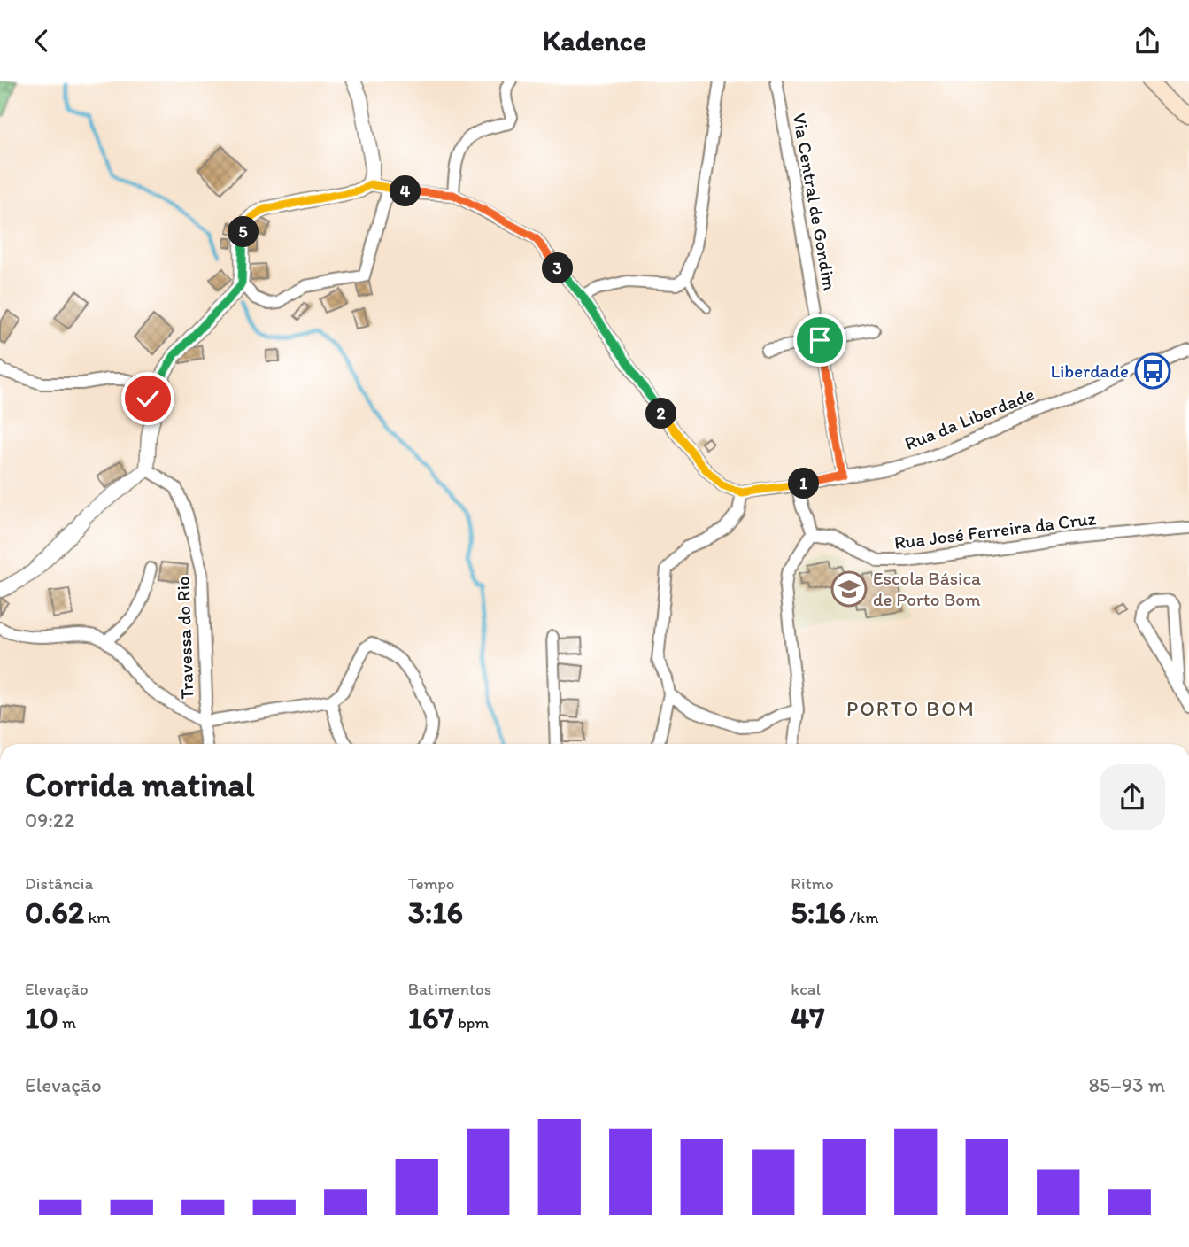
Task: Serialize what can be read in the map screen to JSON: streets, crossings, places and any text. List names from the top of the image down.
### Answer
{
  "streets": {
    "street": [
      "Via Central de Gondim",
      "Rua da Liberdade",
      "Rua José Ferreira da Cruz",
      "Travessa do Rio"
    ]
  },
  "crossings": [
    ["Via Central de Gondim", "Rua da Liberdade"]
  ],
  "districts": ["PORTO BOM"],
  "places": {
    "bus stop": ["Liberdade"],
    "school or university": ["Escola Básica de Porto Bom"]
  },
  "page": {
    "header": "Kadence",
    "pins": [
      "4",
      "5",
      "3",
      "2",
      "1"
    ],
    "heading": ["Corrida matinal", "09:22"],
    "stats": [
      ["Distância", "0.62 km"],
      ["Tempo", "3:16"],
      ["Ritmo", "5:16 /km"],
      ["Elevação", "10 m"],
      ["Batimentos", "167 bpm"],
      ["kcal", "47"]
    ],
    "chart": ["Elevação", "85–93 m"]
  }
}
